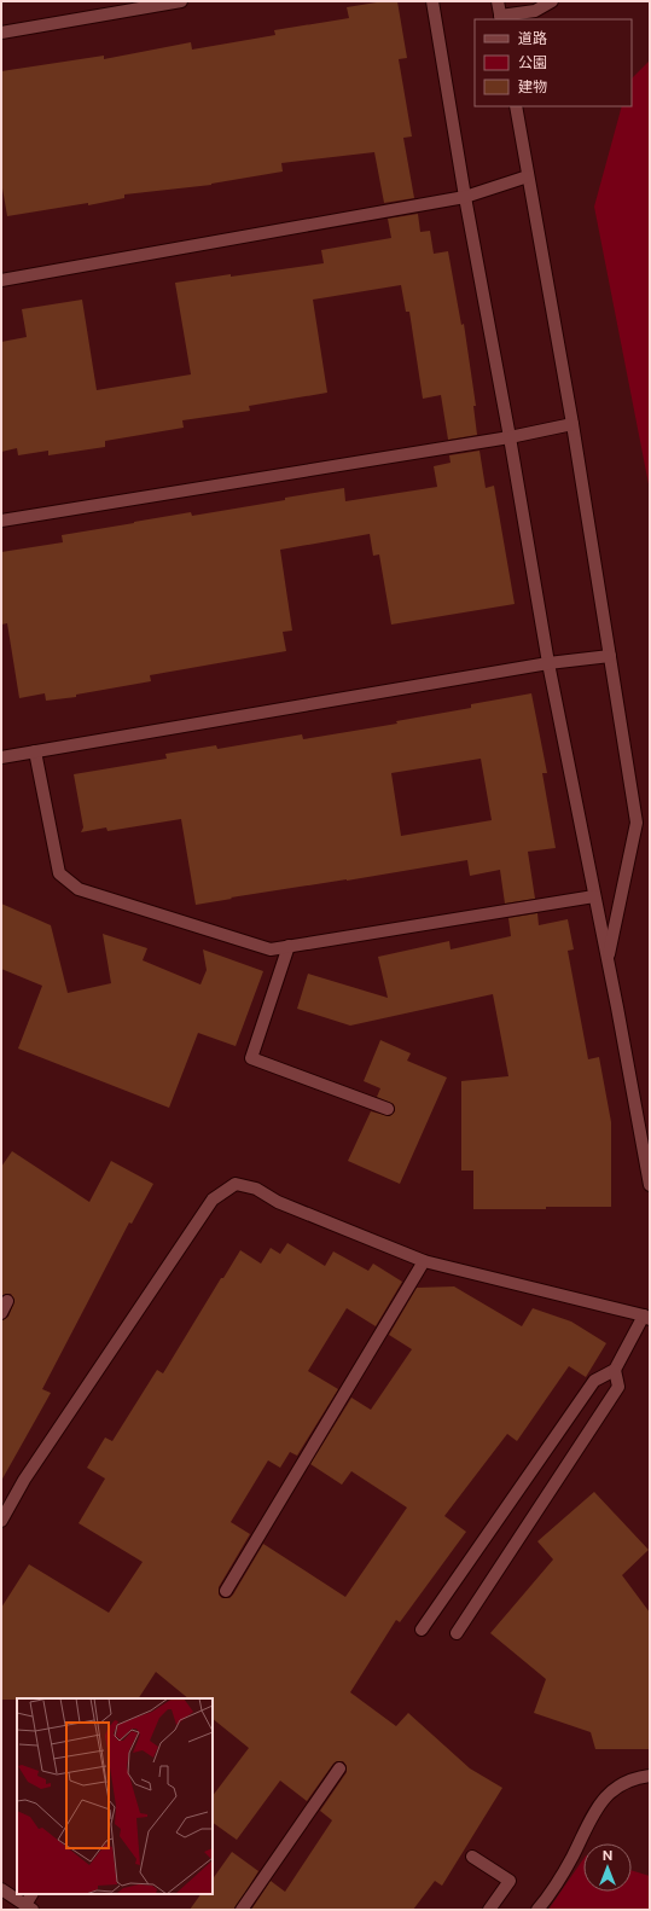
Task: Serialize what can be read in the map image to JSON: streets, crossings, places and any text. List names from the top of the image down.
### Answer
{
  "legend": ["道路", "公園", "建物"],
  "north": "top"
}
